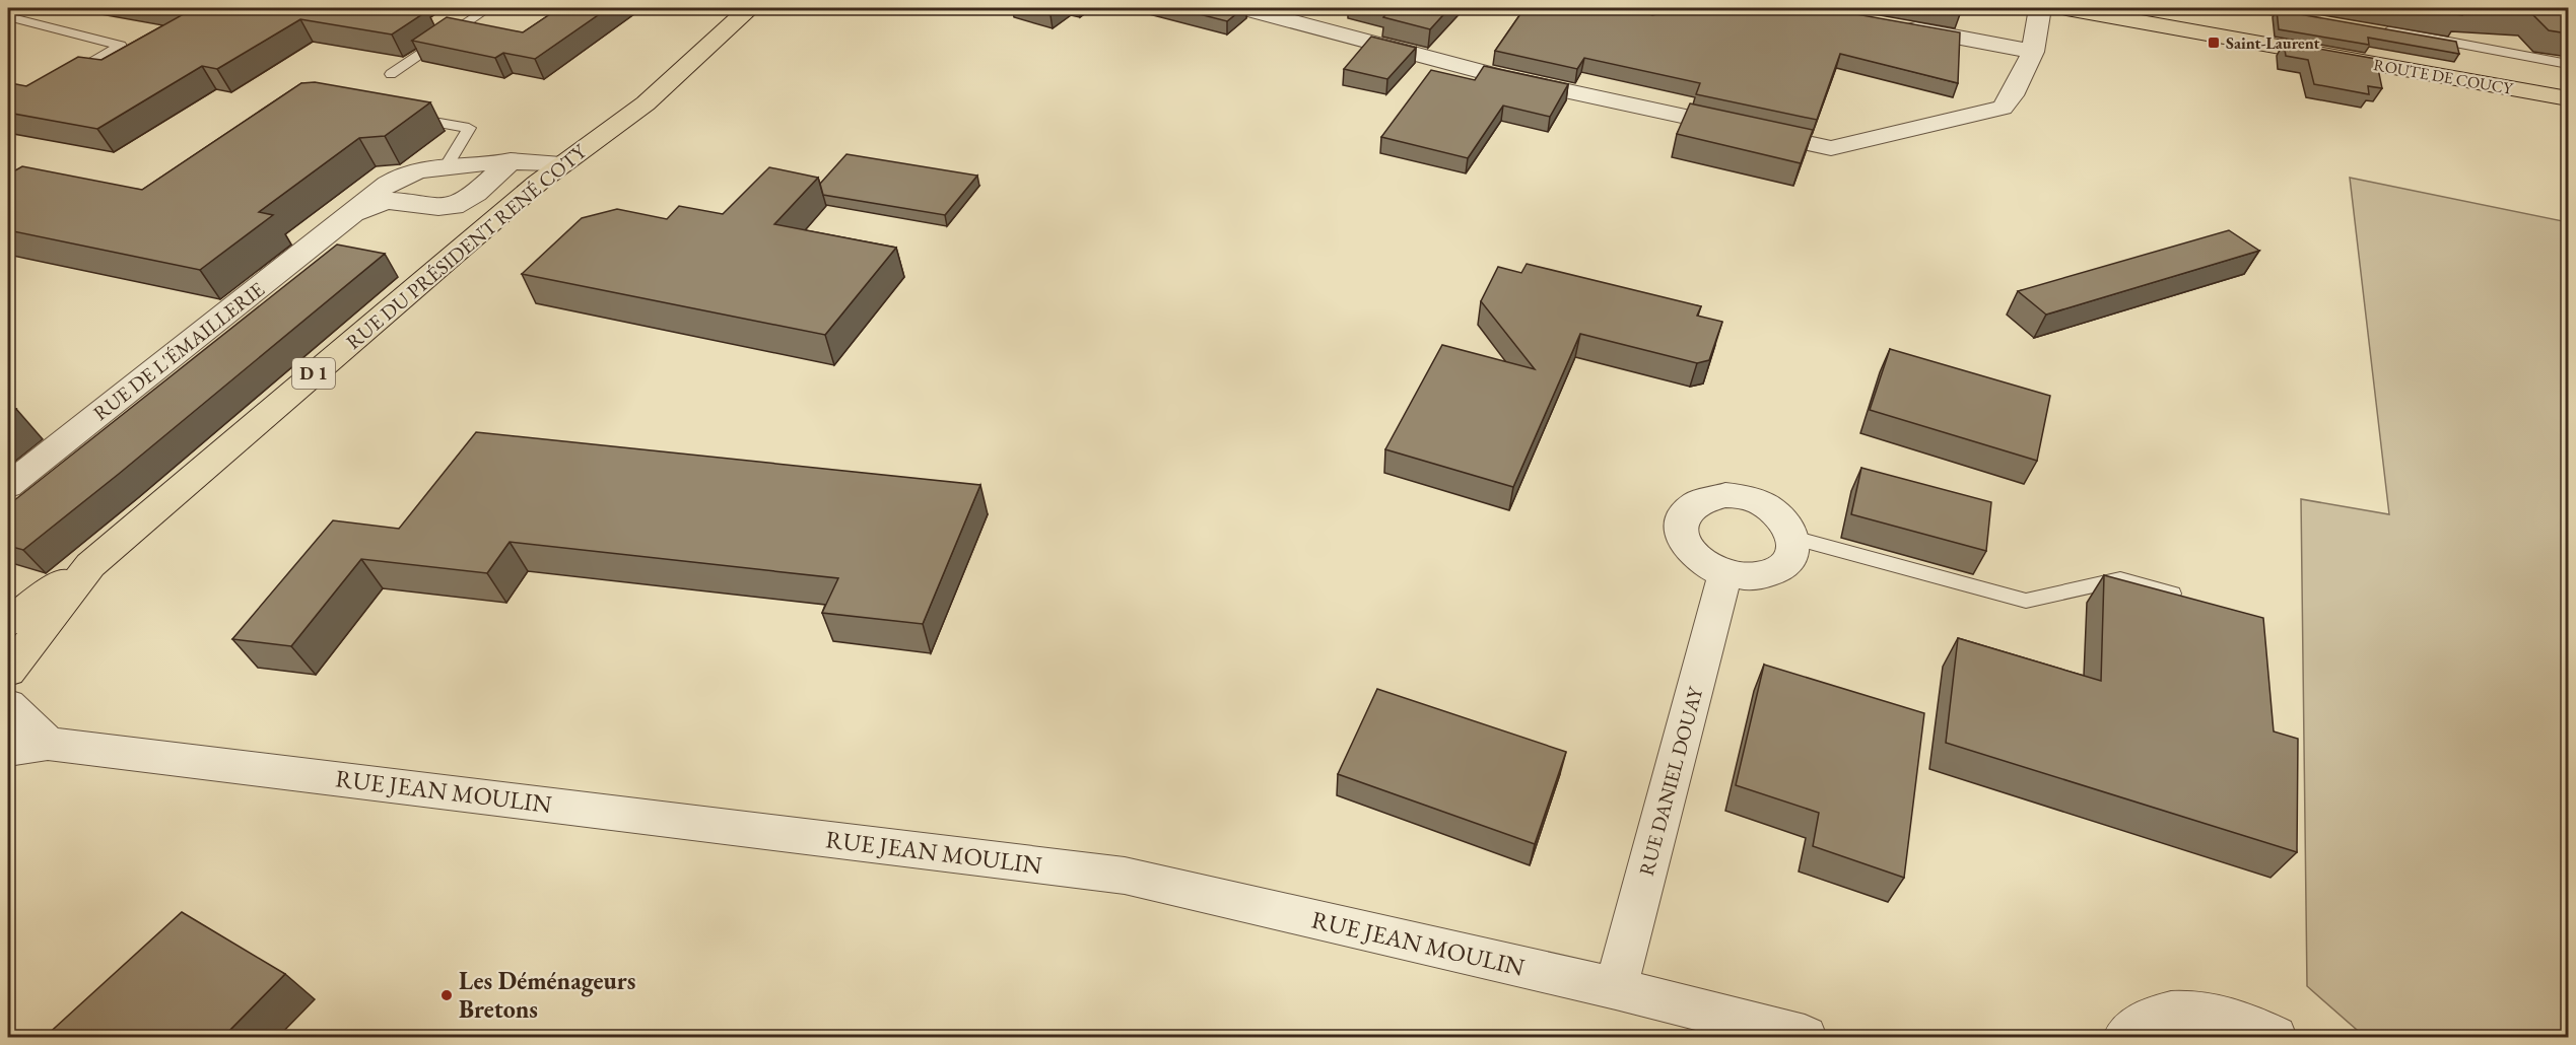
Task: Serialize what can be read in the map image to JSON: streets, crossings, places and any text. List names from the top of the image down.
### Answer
{
  "streets": {
    "main road": ["ROUTE DE COUCY", "RUE DU PRÉSIDENT RENÉ COTY", "D 1"],
    "street": ["RUE DE L'ÉMAILLERIE", "RUE DANIEL DOUAY", "RUE JEAN MOULIN"]
  },
  "crossings": [
    ["RUE DU PRÉSIDENT RENÉ COTY", "RUE DE L'ÉMAILLERIE"],
    ["RUE DU PRÉSIDENT RENÉ COTY", "D 1"],
    ["RUE DANIEL DOUAY", "RUE JEAN MOULIN"]
  ],
  "places": {
    "transit": ["Saint-Laurent"],
    "other": ["Les Déménageurs Bretons"]
  }
}
